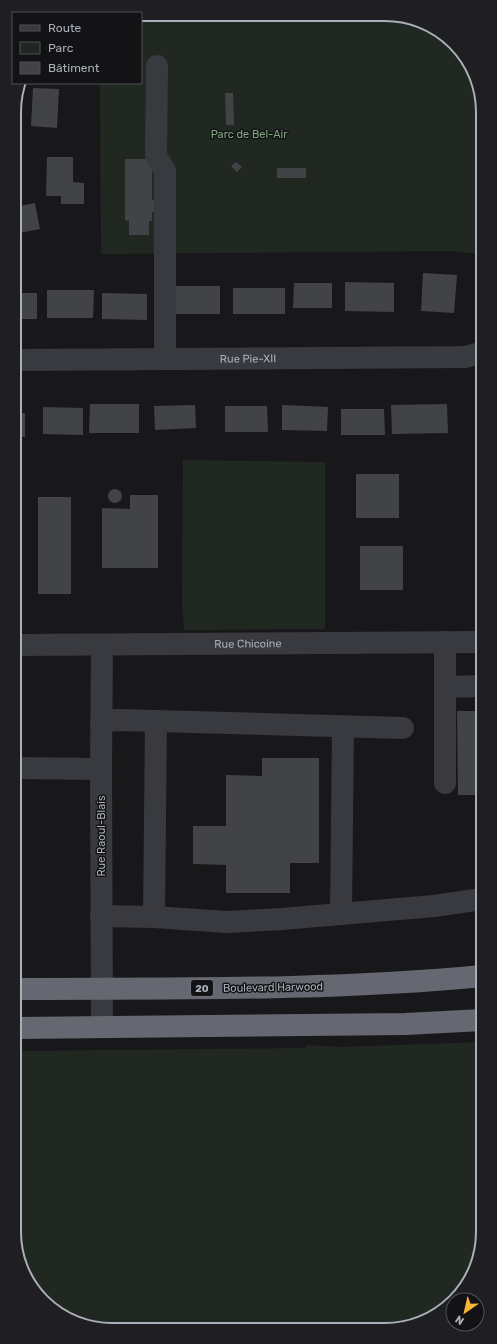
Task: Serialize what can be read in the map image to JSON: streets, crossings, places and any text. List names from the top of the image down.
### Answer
{
  "streets": {
    "highway": ["Boulevard Harwood", "20"],
    "street": ["Rue Pie-XII", "Rue Chicoine", "Rue Raoul-Blais"]
  },
  "crossings": [
    ["Rue Chicoine", "Rue Raoul-Blais"],
    ["Rue Raoul-Blais", "Boulevard Harwood"]
  ],
  "parks": ["Parc de Bel-Air"],
  "legend": ["Route", "Parc", "Bâtiment"],
  "north": "bottom left"
}
